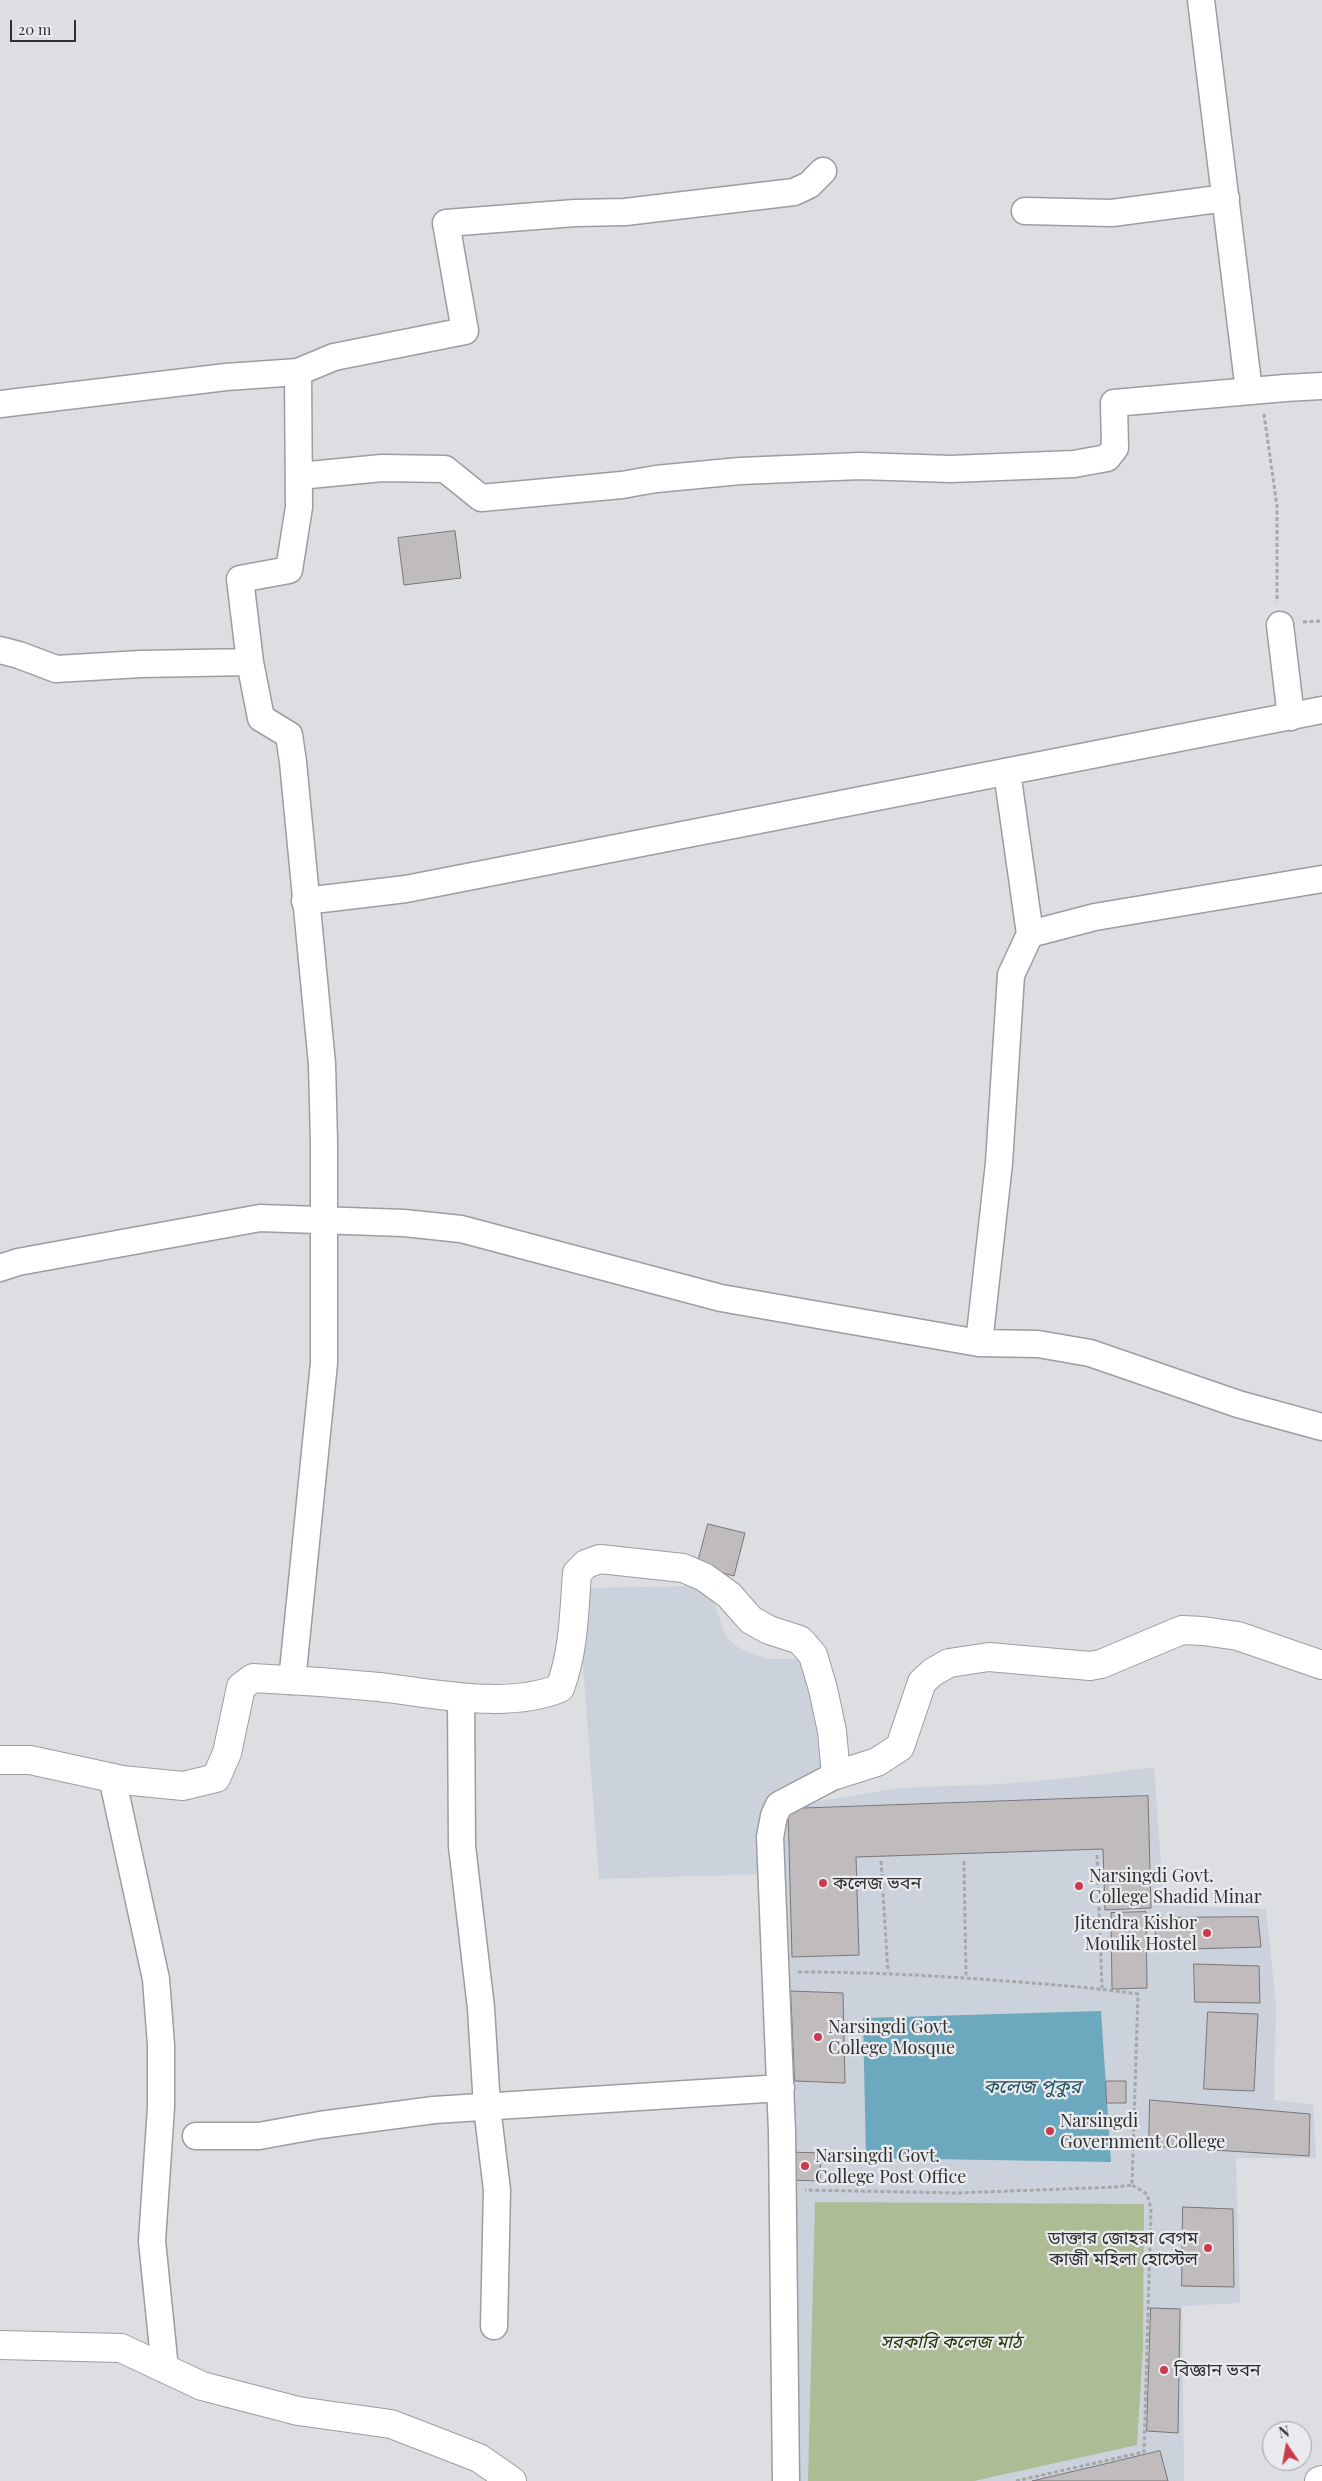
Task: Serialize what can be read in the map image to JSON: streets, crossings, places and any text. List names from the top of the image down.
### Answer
{
  "water": ["কলেজ পুকুর"],
  "parks": ["সরকারি কলেজ মাঠ"],
  "places": [
    "কলেজ ভবন",
    "Narsingdi Govt. College Shadid Minar",
    "Jitendra Kishor Moulik Hostel",
    "Narsingdi Govt. College Mosque",
    "Narsingdi Government College",
    "Narsingdi Govt. College Post Office",
    "ডাক্তার জোহরা বেগম কাজী মহিলা হোস্টেল",
    "বিজ্ঞান ভবন"
  ],
  "scale_bar": "20 m",
  "north": "top"
}
